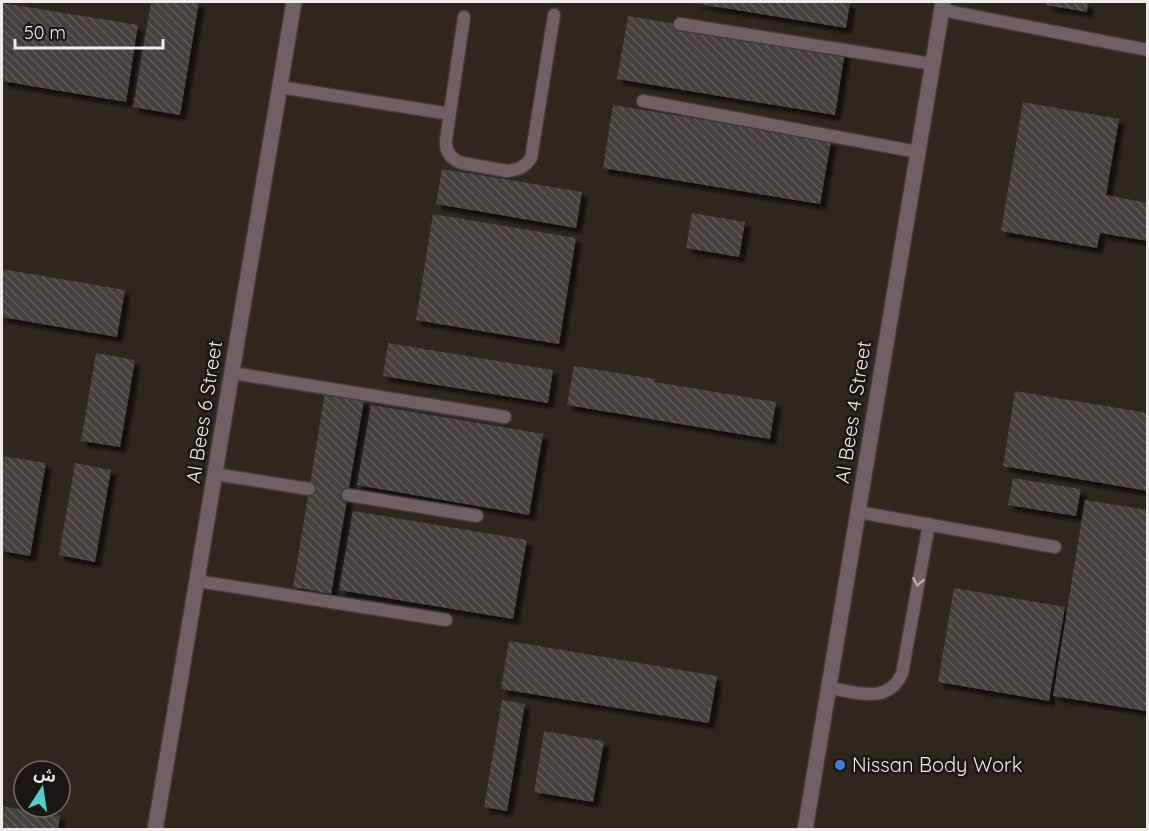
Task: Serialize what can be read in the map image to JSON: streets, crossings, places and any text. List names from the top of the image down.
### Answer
{
  "streets": {
    "street": ["Al Bees 6 Street", "Al Bees 4 Street"]
  },
  "places": ["Nissan Body Work"],
  "scale_bar": "50 m",
  "north": "top"
}
